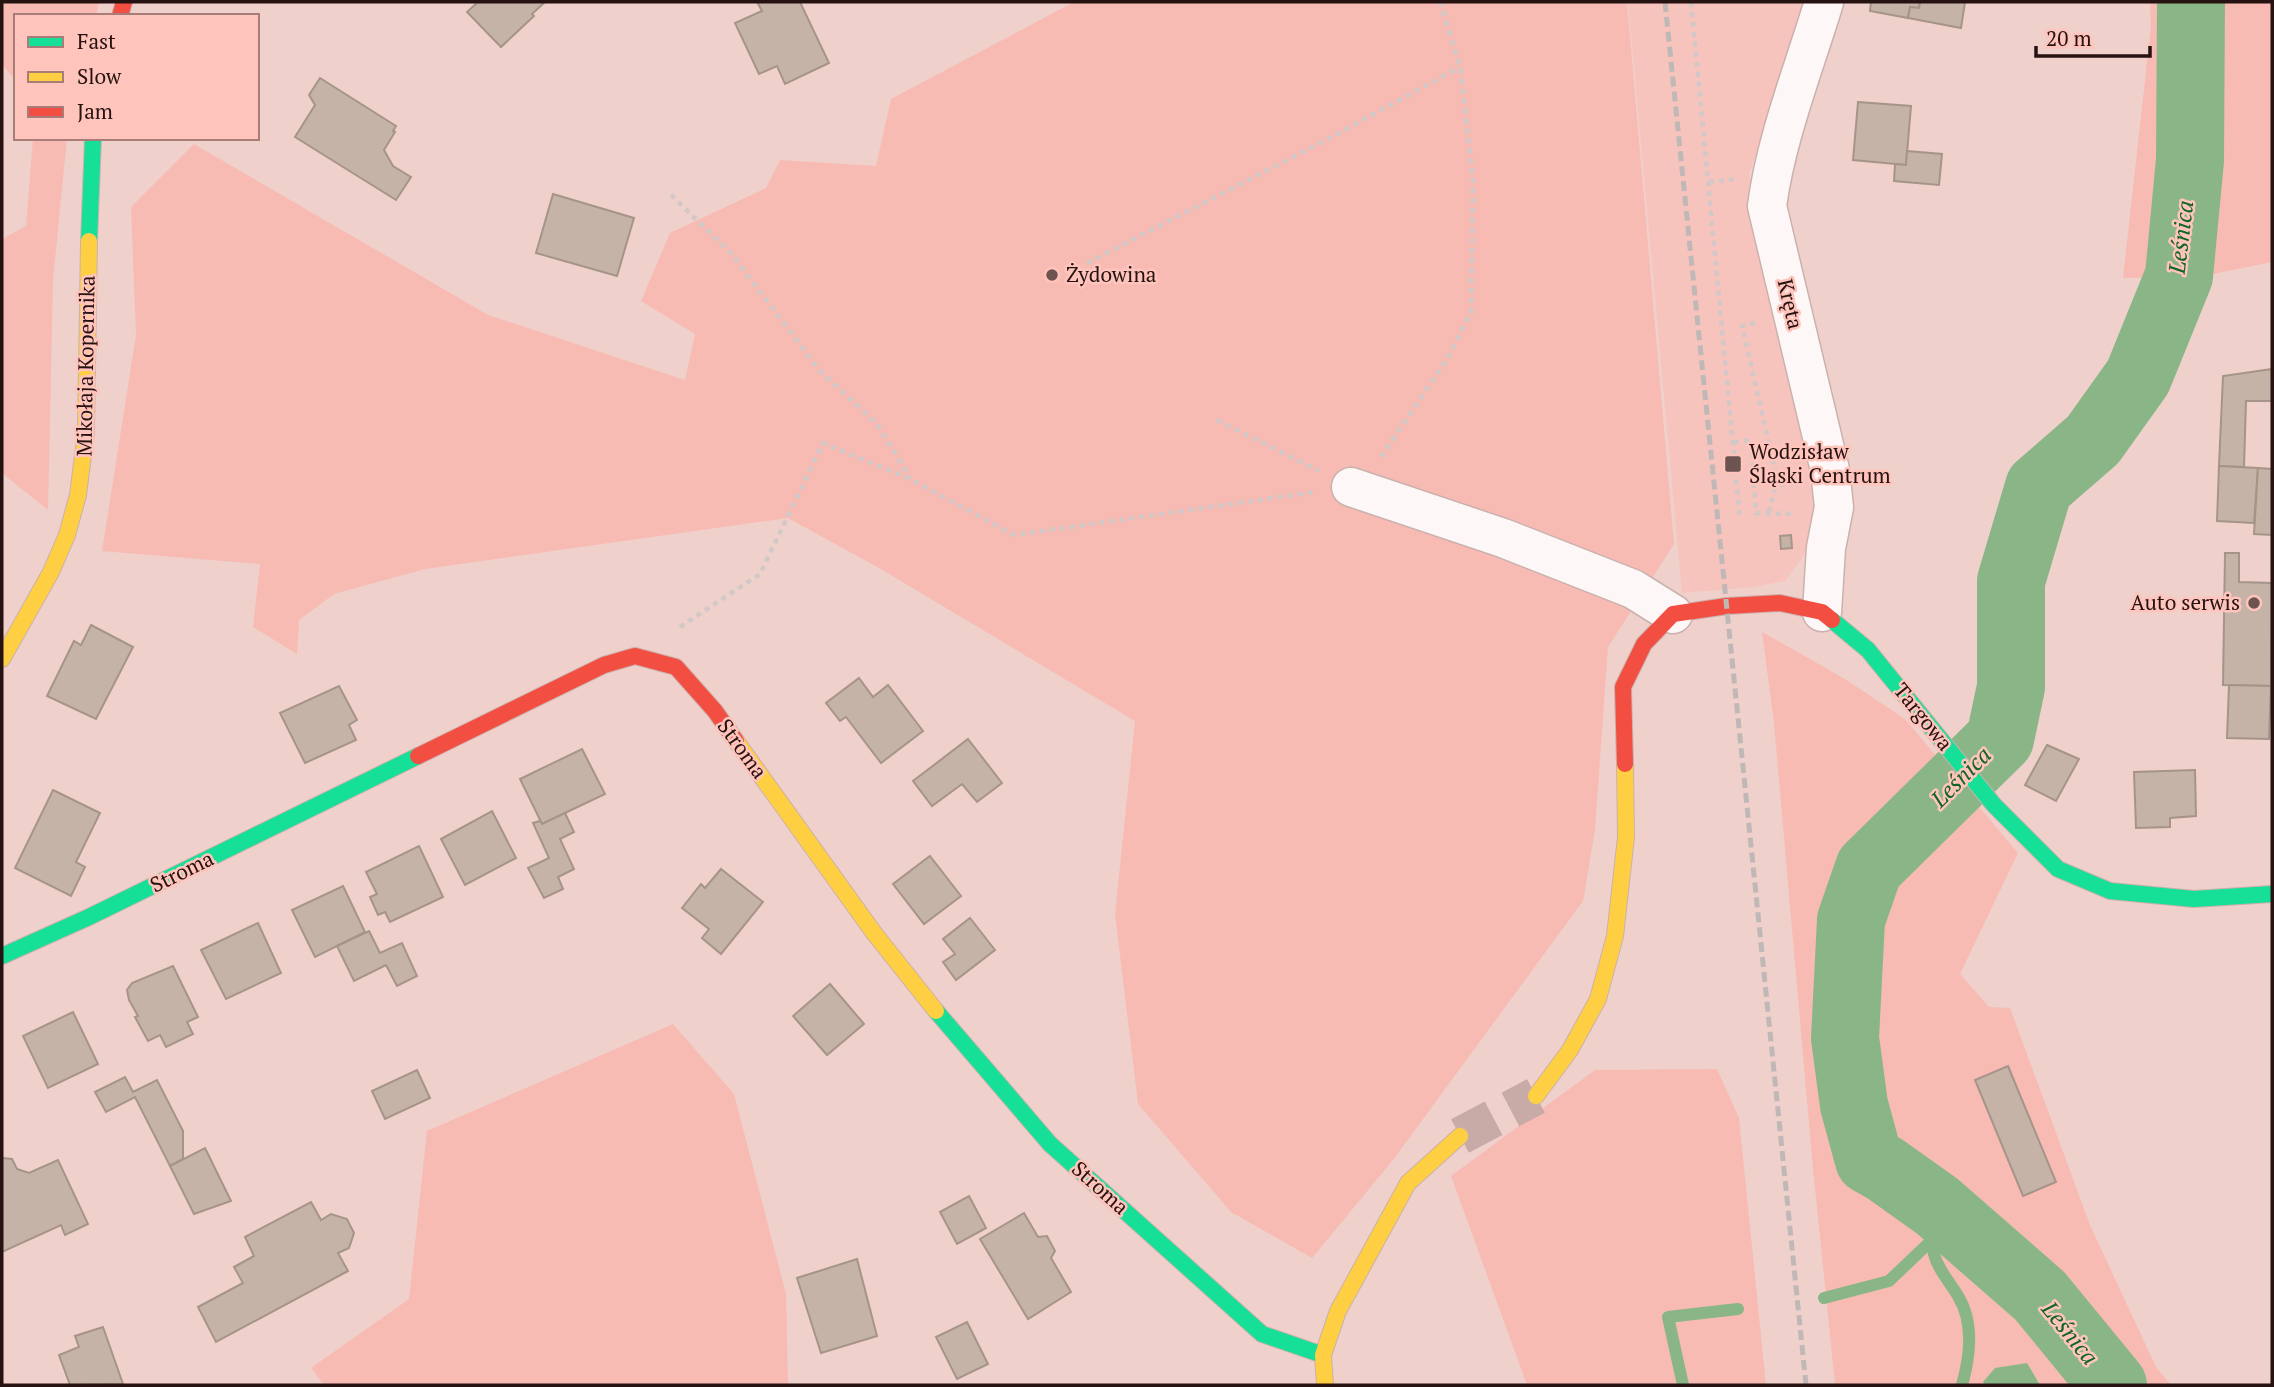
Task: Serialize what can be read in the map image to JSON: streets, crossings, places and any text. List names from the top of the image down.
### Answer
{
  "streets": {
    "street": [
      "Kręta",
      "Mikołaja Kopernika",
      "Targowa",
      "Stroma"
    ]
  },
  "crossings": [
    ["Kręta", "Targowa"]
  ],
  "water": ["Leśnica"],
  "places": {
    "other": ["Żydowina", "Auto serwis"],
    "transit": ["Wodzisław Śląski Centrum"]
  },
  "legend": ["Fast", "Slow", "Jam"],
  "scale_bar": "20 m"
}
